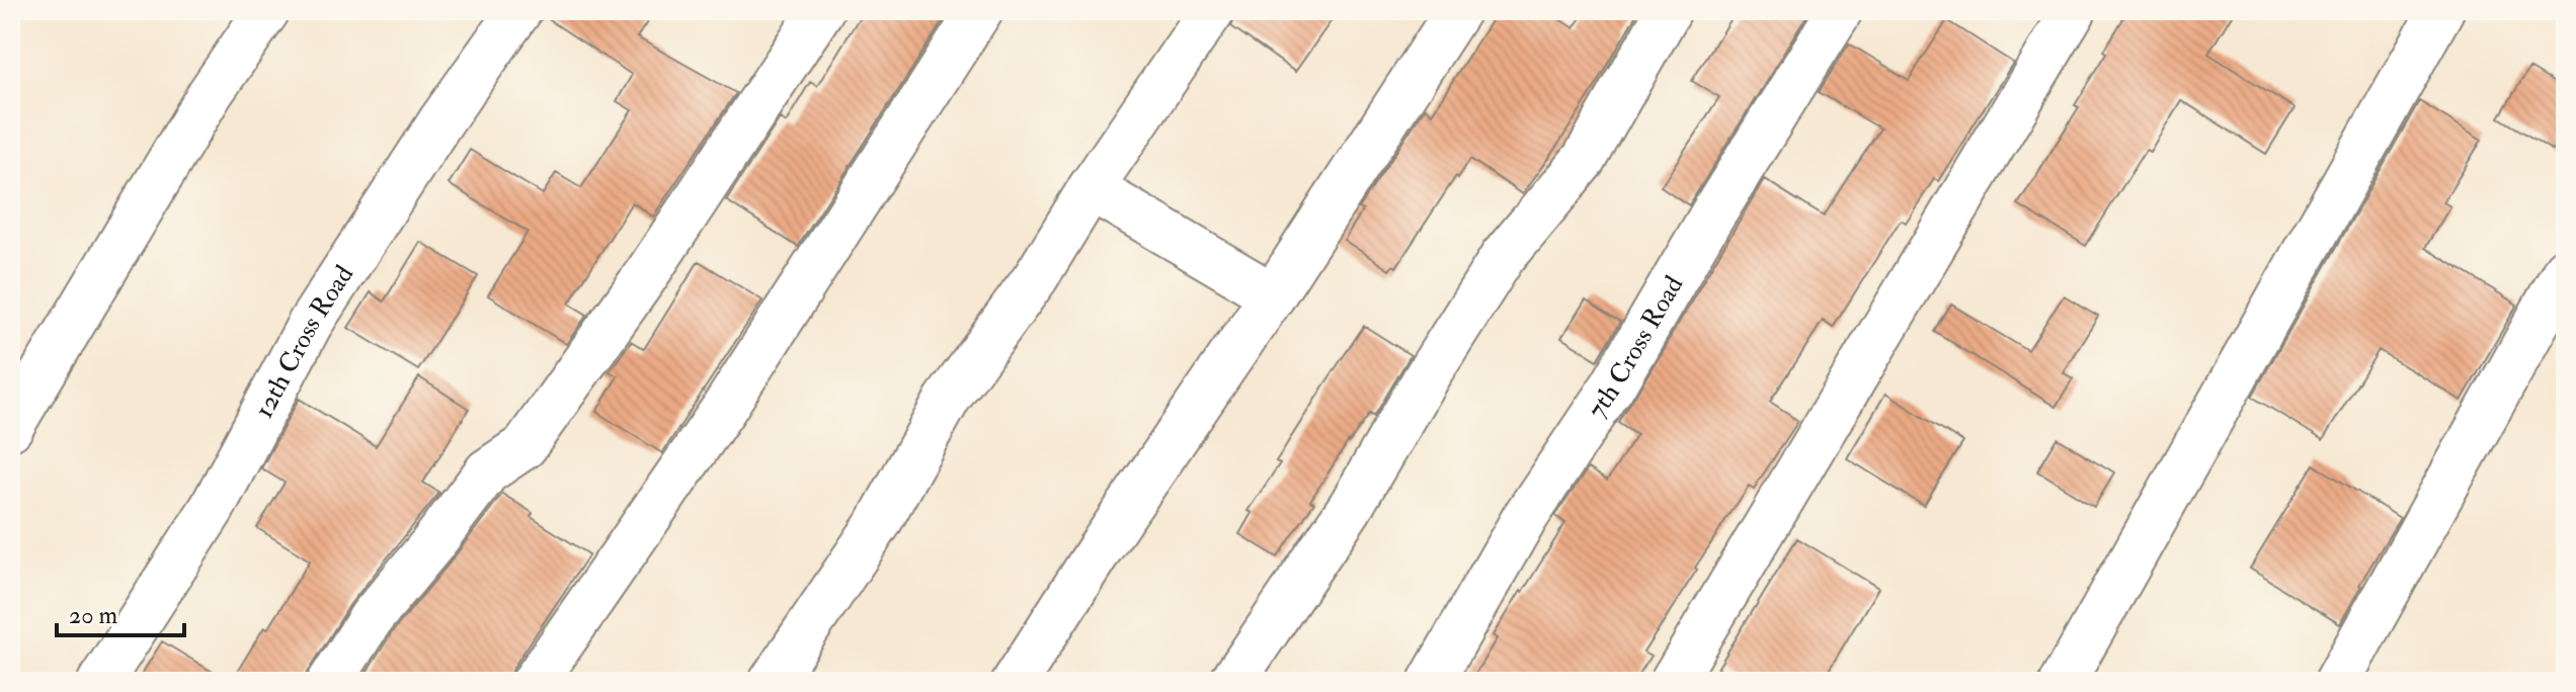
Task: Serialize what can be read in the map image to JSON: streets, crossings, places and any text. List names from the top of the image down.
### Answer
{
  "streets": {
    "street": ["12th Cross Road", "7th Cross Road"]
  },
  "scale_bar": "20 m"
}
